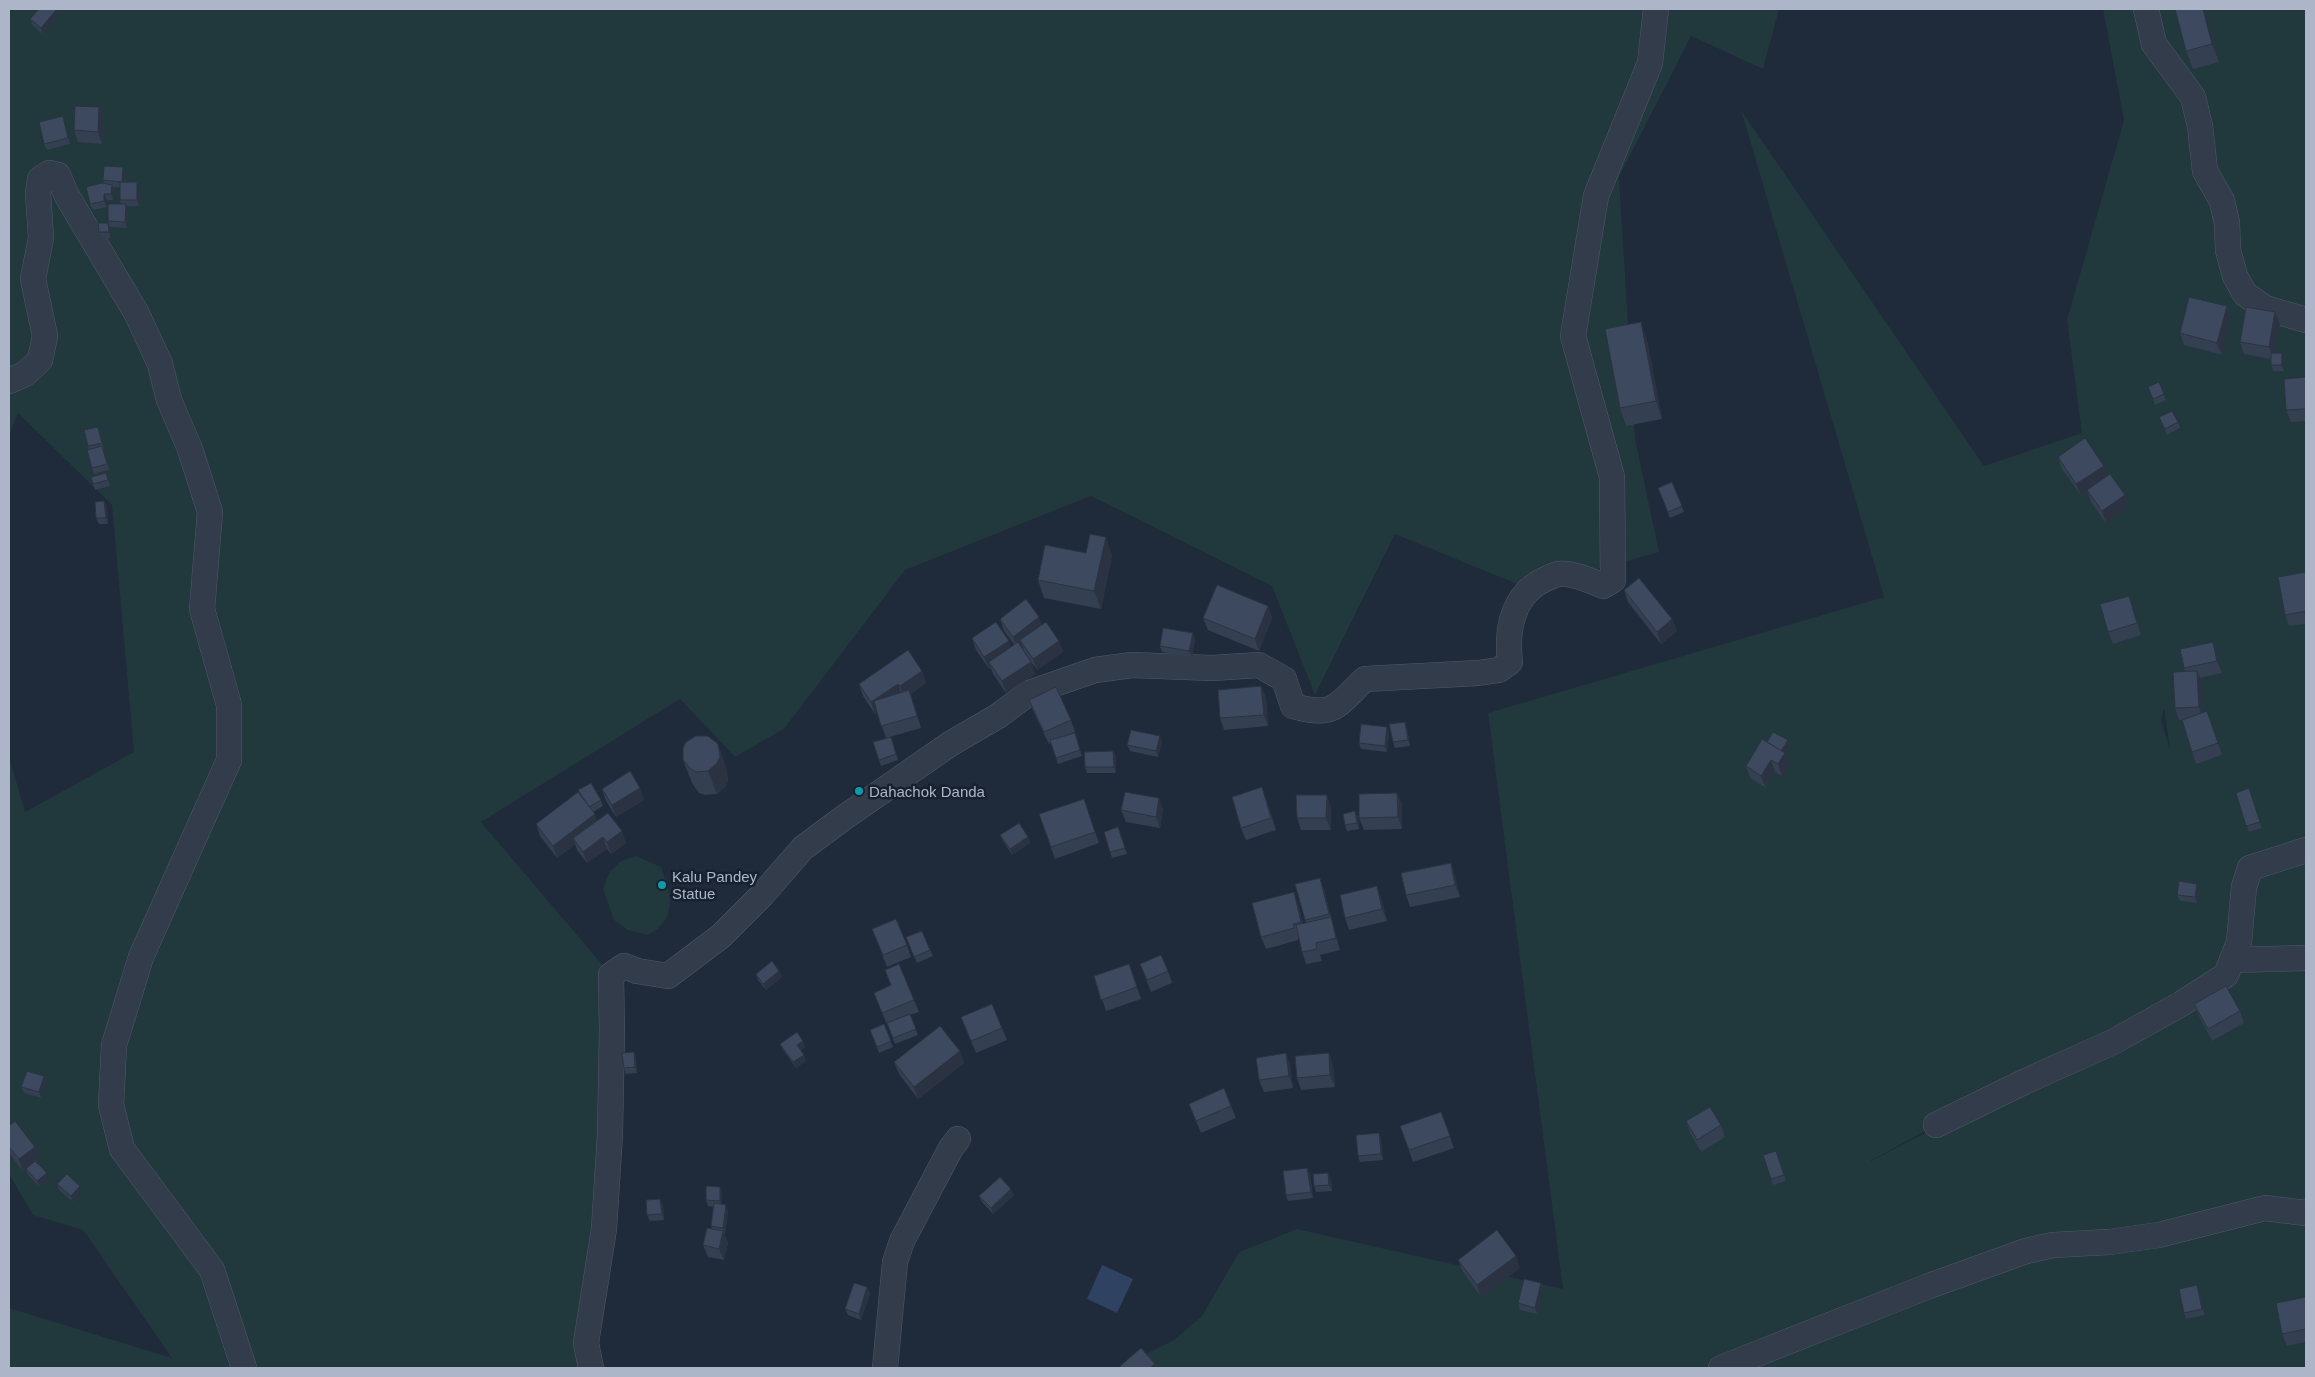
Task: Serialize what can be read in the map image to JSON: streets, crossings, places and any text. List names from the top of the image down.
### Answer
{
  "places": ["Dahachok Danda", "Kalu Pandey Statue"]
}
